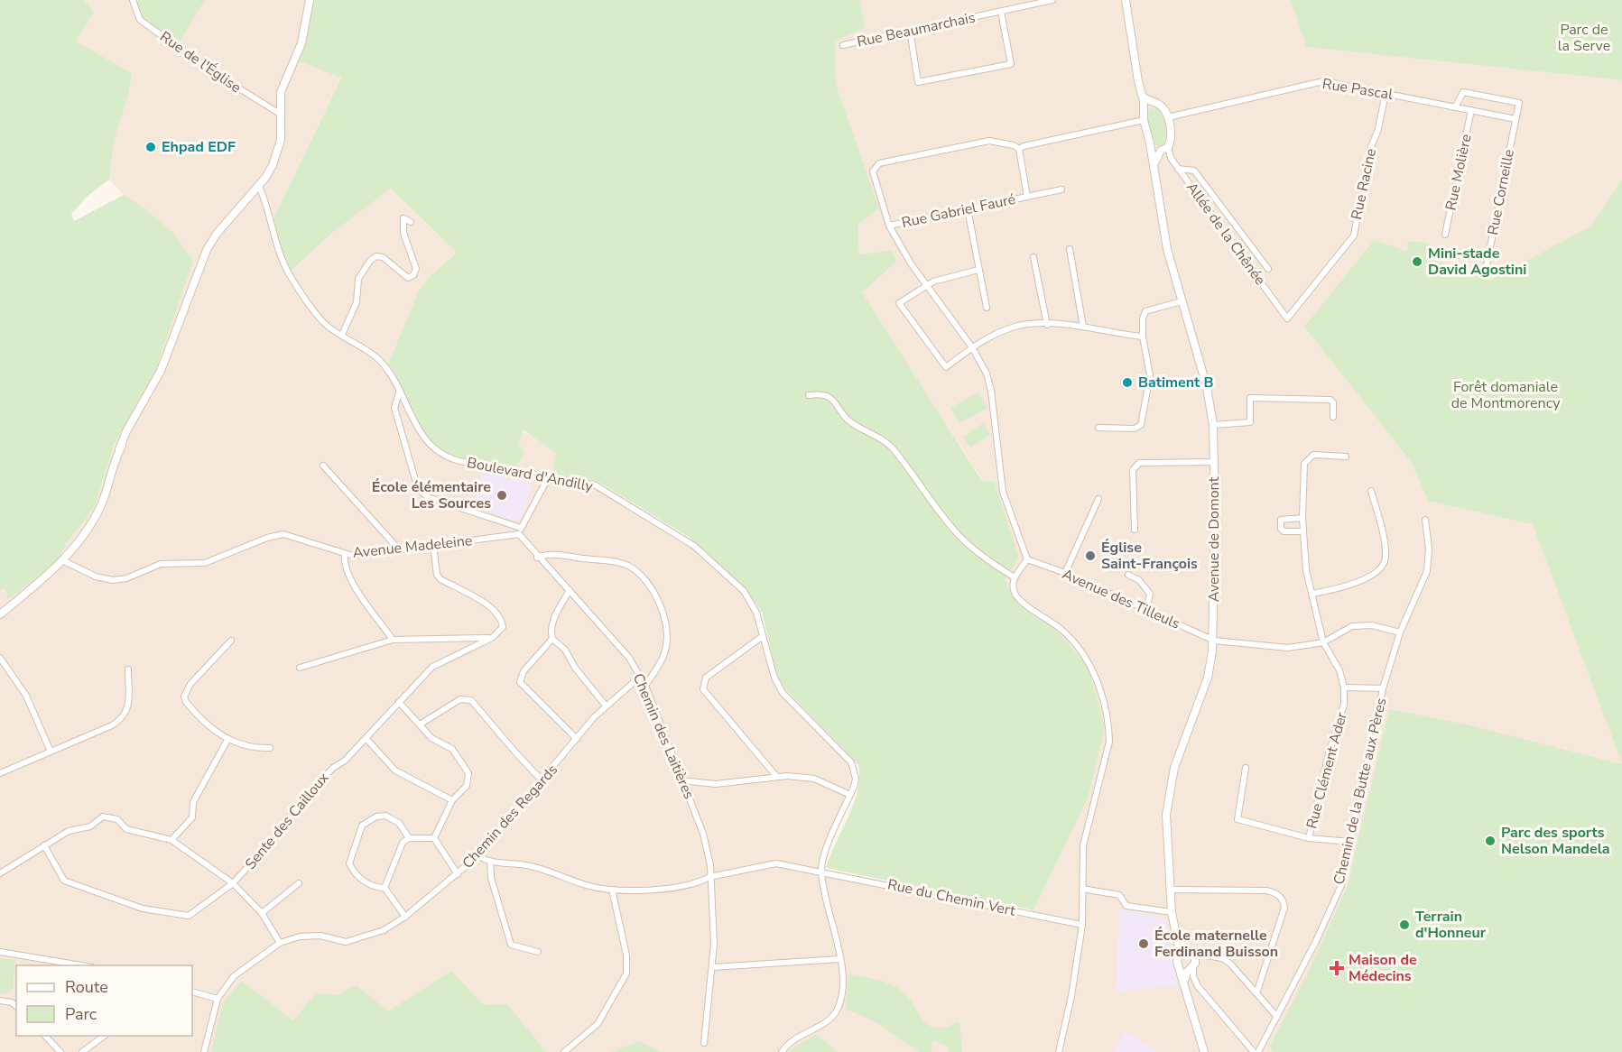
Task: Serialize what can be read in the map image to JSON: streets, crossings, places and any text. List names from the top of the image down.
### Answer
{
  "streets": {
    "main road": ["Avenue de Domont"],
    "street": [
      "Rue Beaumarchais",
      "Rue de l'Église",
      "Rue Pascal",
      "Rue Molière",
      "Rue Racine",
      "Rue Corneille",
      "Rue Gabriel Fauré",
      "Allée de la Chênée",
      "Boulevard d'Andilly",
      "Avenue Madeleine",
      "Avenue des Tilleuls",
      "Chemin des Laitières",
      "Rue Clément Ader",
      "Chemin de la Butte aux Pères",
      "Chemin des Regards",
      "Sente des Cailloux",
      "Rue du Chemin Vert"
    ]
  },
  "crossings": [
    ["Rue Pascal", "Rue Molière"],
    ["Rue Pascal", "Rue Racine"],
    ["Rue Pascal", "Rue Corneille"],
    ["Rue Racine", "Allée de la Chênée"],
    ["Boulevard d'Andilly", "Rue du Chemin Vert"],
    ["Avenue de Domont", "Avenue des Tilleuls"],
    ["Avenue Madeleine", "Chemin des Laitières"],
    ["Avenue des Tilleuls", "Rue Clément Ader"],
    ["Chemin des Laitières", "Chemin des Regards"],
    ["Chemin des Laitières", "Rue du Chemin Vert"],
    ["Chemin des Regards", "Rue du Chemin Vert"]
  ],
  "parks": ["Parc de la Serve", "Forêt domaniale de Montmorency"],
  "places": {
    "other": [
      "Ehpad EDF",
      "Mini-stade David Agostini",
      "Batiment B",
      "École élémentaire Les Sources",
      "Église Saint-François",
      "Parc des sports Nelson Mandela",
      "Terrain d'Honneur",
      "École maternelle Ferdinand Buisson"
    ],
    "health": ["Maison de Médecins"]
  },
  "legend": ["Route", "Parc"]
}
